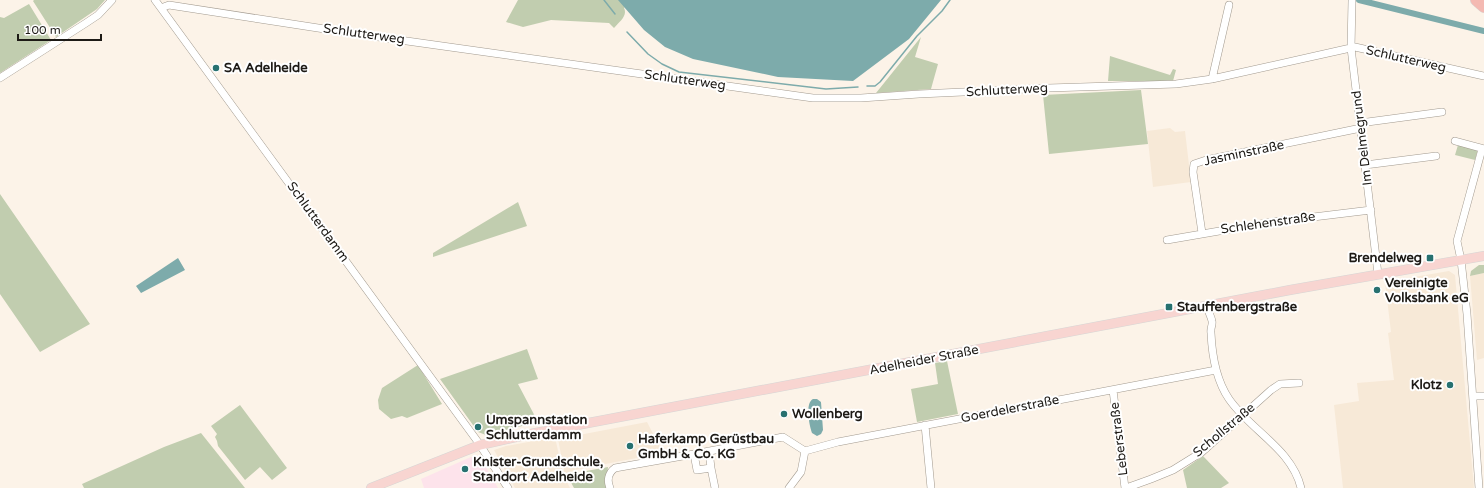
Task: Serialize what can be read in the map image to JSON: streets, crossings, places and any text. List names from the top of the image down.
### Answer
{
  "streets": {
    "main road": ["Adelheider Straße"],
    "street": [
      "Schlutterweg",
      "Im Delmegrund",
      "Jasminstraße",
      "Schlutterdamm",
      "Schlehenstraße",
      "Goerdelerstraße",
      "Schollstraße",
      "Leberstraße"
    ]
  },
  "crossings": [
    ["Schlutterweg", "Im Delmegrund"],
    ["Schlutterweg", "Schlutterdamm"],
    ["Im Delmegrund", "Jasminstraße"],
    ["Im Delmegrund", "Schlehenstraße"],
    ["Im Delmegrund", "Adelheider Straße"],
    ["Jasminstraße", "Schlehenstraße"],
    ["Schlutterdamm", "Adelheider Straße"],
    ["Goerdelerstraße", "Leberstraße"],
    ["Schollstraße", "Leberstraße"]
  ],
  "places": {
    "other": [
      "SA Adelheide",
      "Vereinigte Volksbank eG",
      "Klotz",
      "Wollenberg",
      "Umspannstation Schlutterdamm",
      "Haferkamp Gerüstbau GmbH & Co. KG",
      "Knister-Grundschule, Standort Adelheide"
    ],
    "transit": ["Brendelweg", "Stauffenbergstraße"]
  },
  "scale_bar": "100 m"
}
